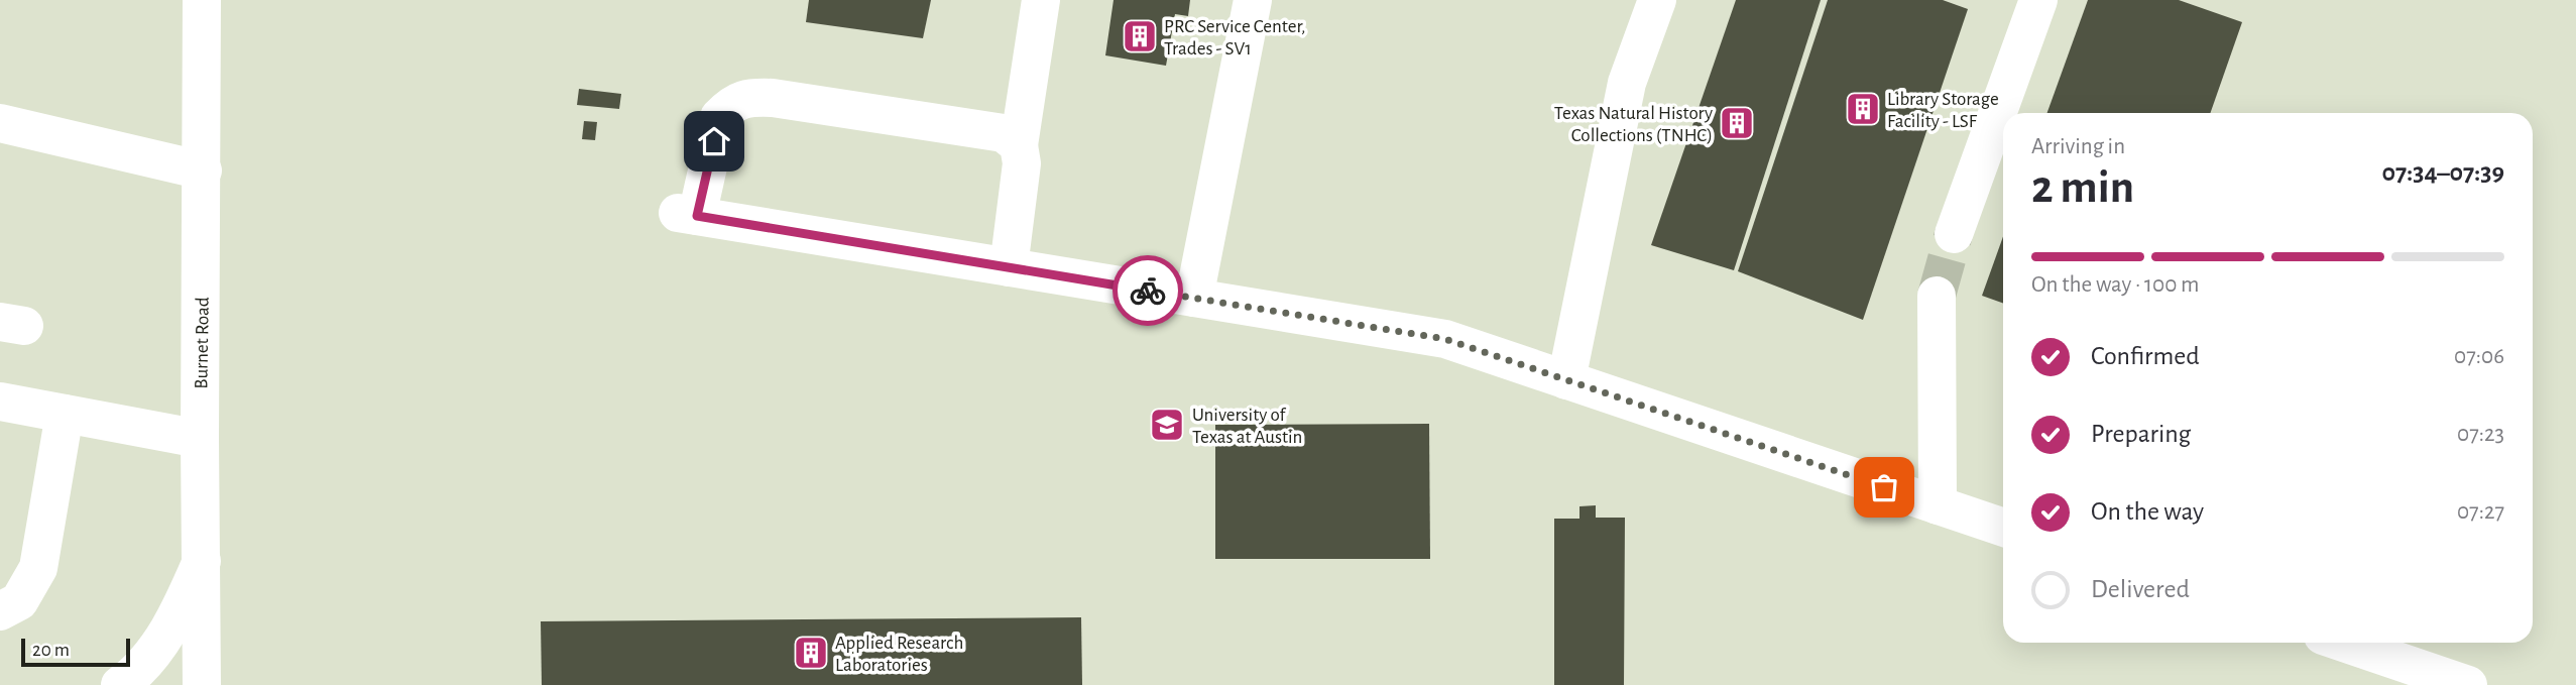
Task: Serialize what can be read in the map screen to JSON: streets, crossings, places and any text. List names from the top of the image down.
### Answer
{
  "streets": {
    "street": ["Burnet Road"]
  },
  "places": {
    "building": [
      "PRC Service Center, Trades - SV1",
      "Library Storage Facility - LSF",
      "Texas Natural History Collections (TNHC)",
      "Applied Research Laboratories"
    ],
    "school or university": ["University of Texas at Austin"]
  },
  "scale_bar": "20 m",
  "page": {
    "heading": ["2 min", "Arriving in", "07:34–07:39"],
    "bar": "On the way · 100 m",
    "list": [
      ["Confirmed", "07:06"],
      ["Preparing", "07:23"],
      ["On the way", "07:27"],
      "Delivered"
    ],
    "scale": "20 m"
  }
}
